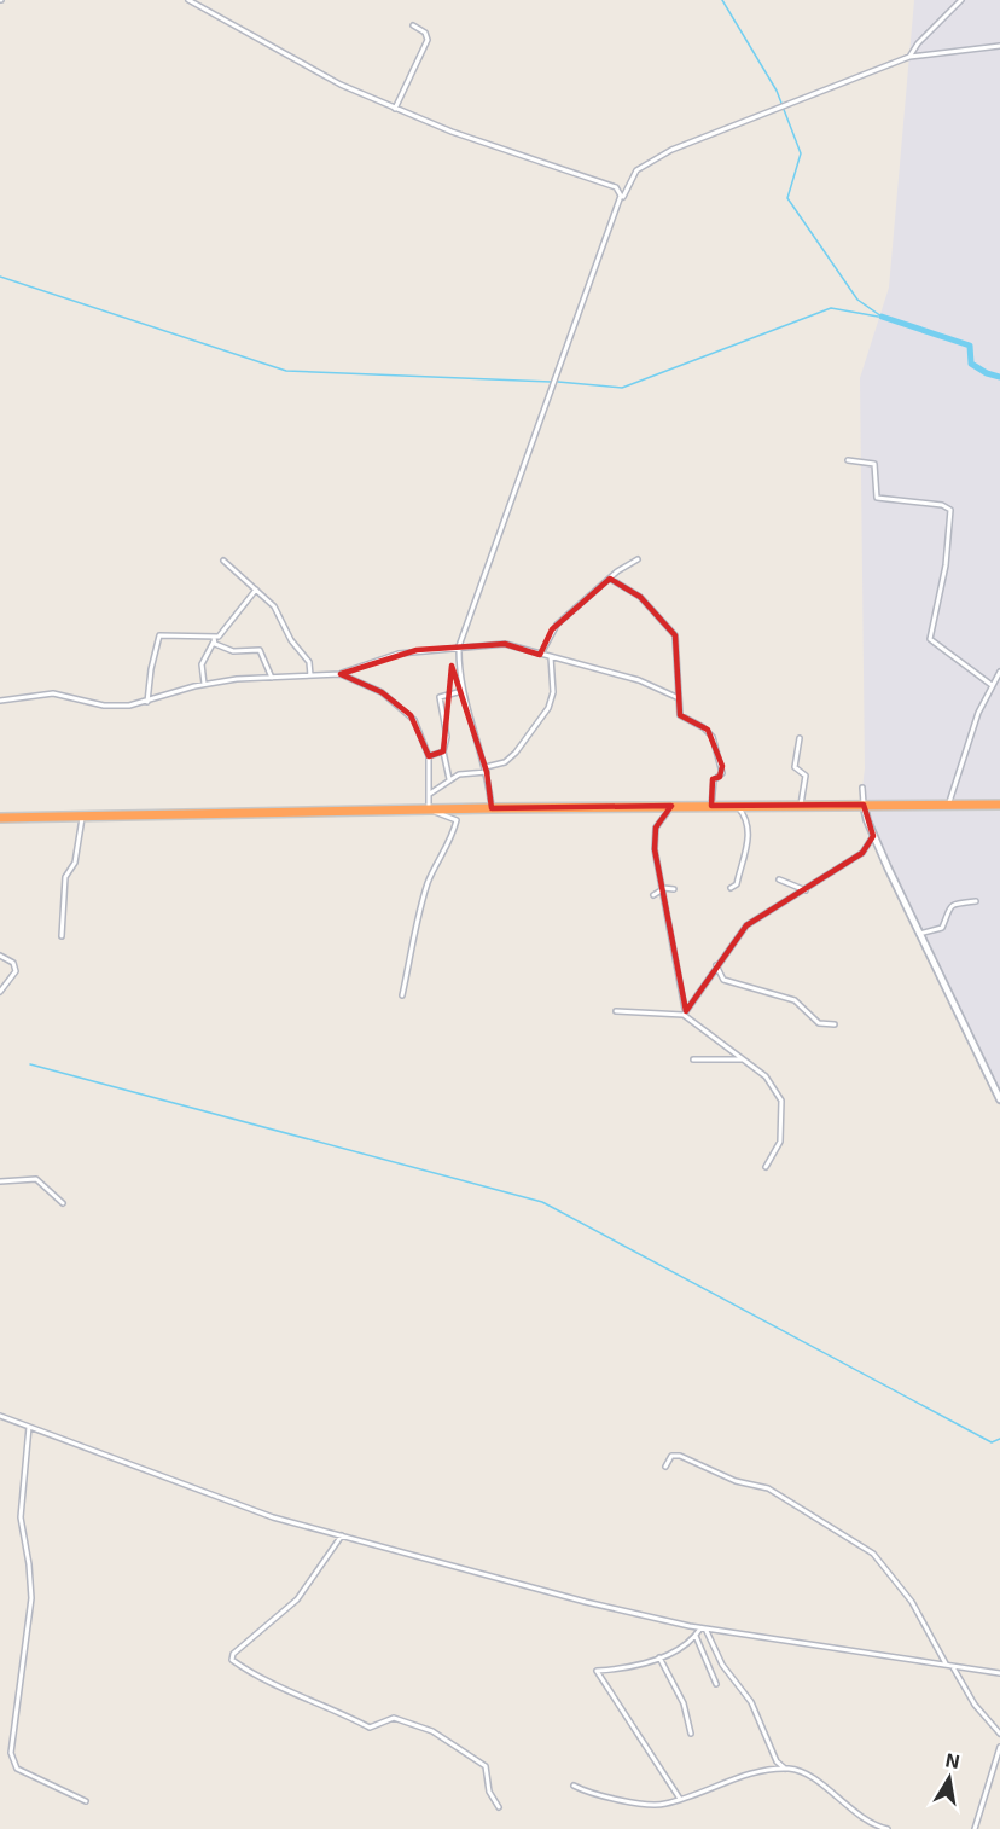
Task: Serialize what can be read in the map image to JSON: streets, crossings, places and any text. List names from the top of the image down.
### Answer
{
  "north": "top"
}
